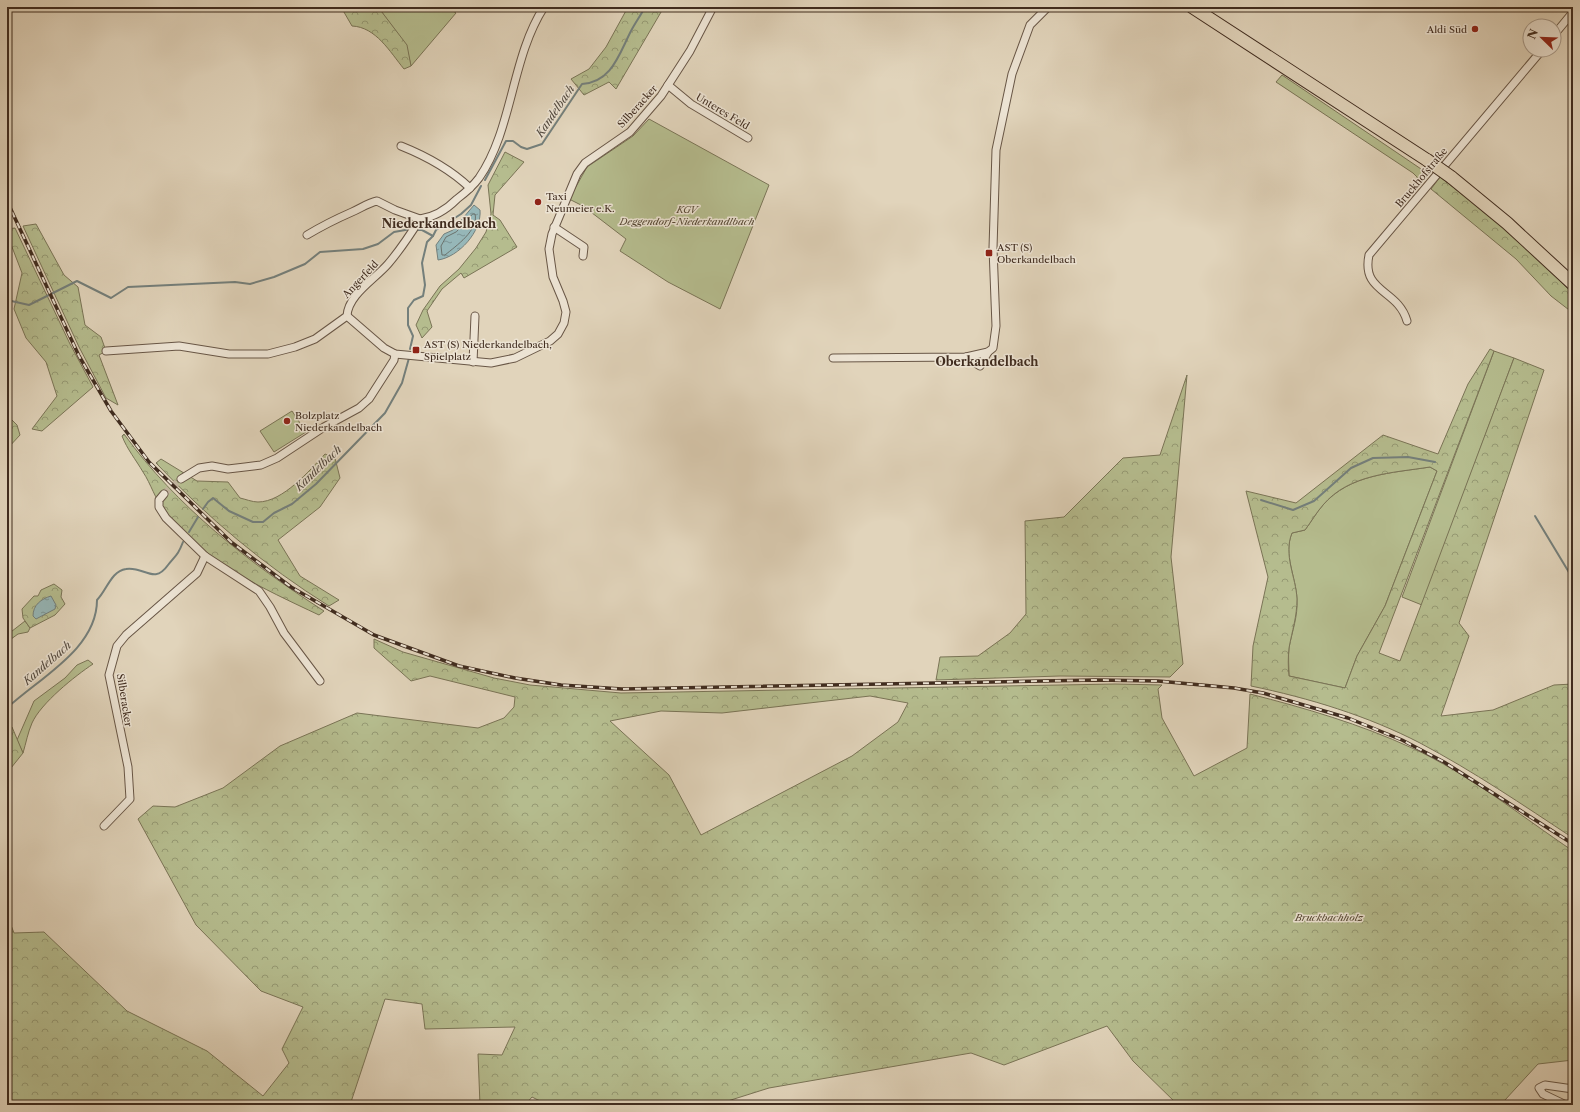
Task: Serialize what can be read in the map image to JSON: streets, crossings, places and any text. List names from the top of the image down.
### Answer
{
  "streets": {
    "street": [
      "Silberacker",
      "Unteres Feld",
      "Bruckhofstraße",
      "Angerfeld"
    ]
  },
  "crossings": [
    ["Silberacker", "Unteres Feld"],
    ["Silberacker", "Angerfeld"]
  ],
  "districts": ["Niederkandelbach", "Oberkandelbach"],
  "water": ["Kandelbach"],
  "parks": ["KGV Deggendorf-Niederkandlbach", "Bruckbachholz"],
  "places": {
    "other": ["Aldi Süd", "Taxi Neumeier e.K.", "Bolzplatz Niederkandelbach"],
    "transit": ["AST (S) Oberkandelbach", "AST (S) Niederkandelbach, Spielplatz"]
  },
  "north": "top left"
}
